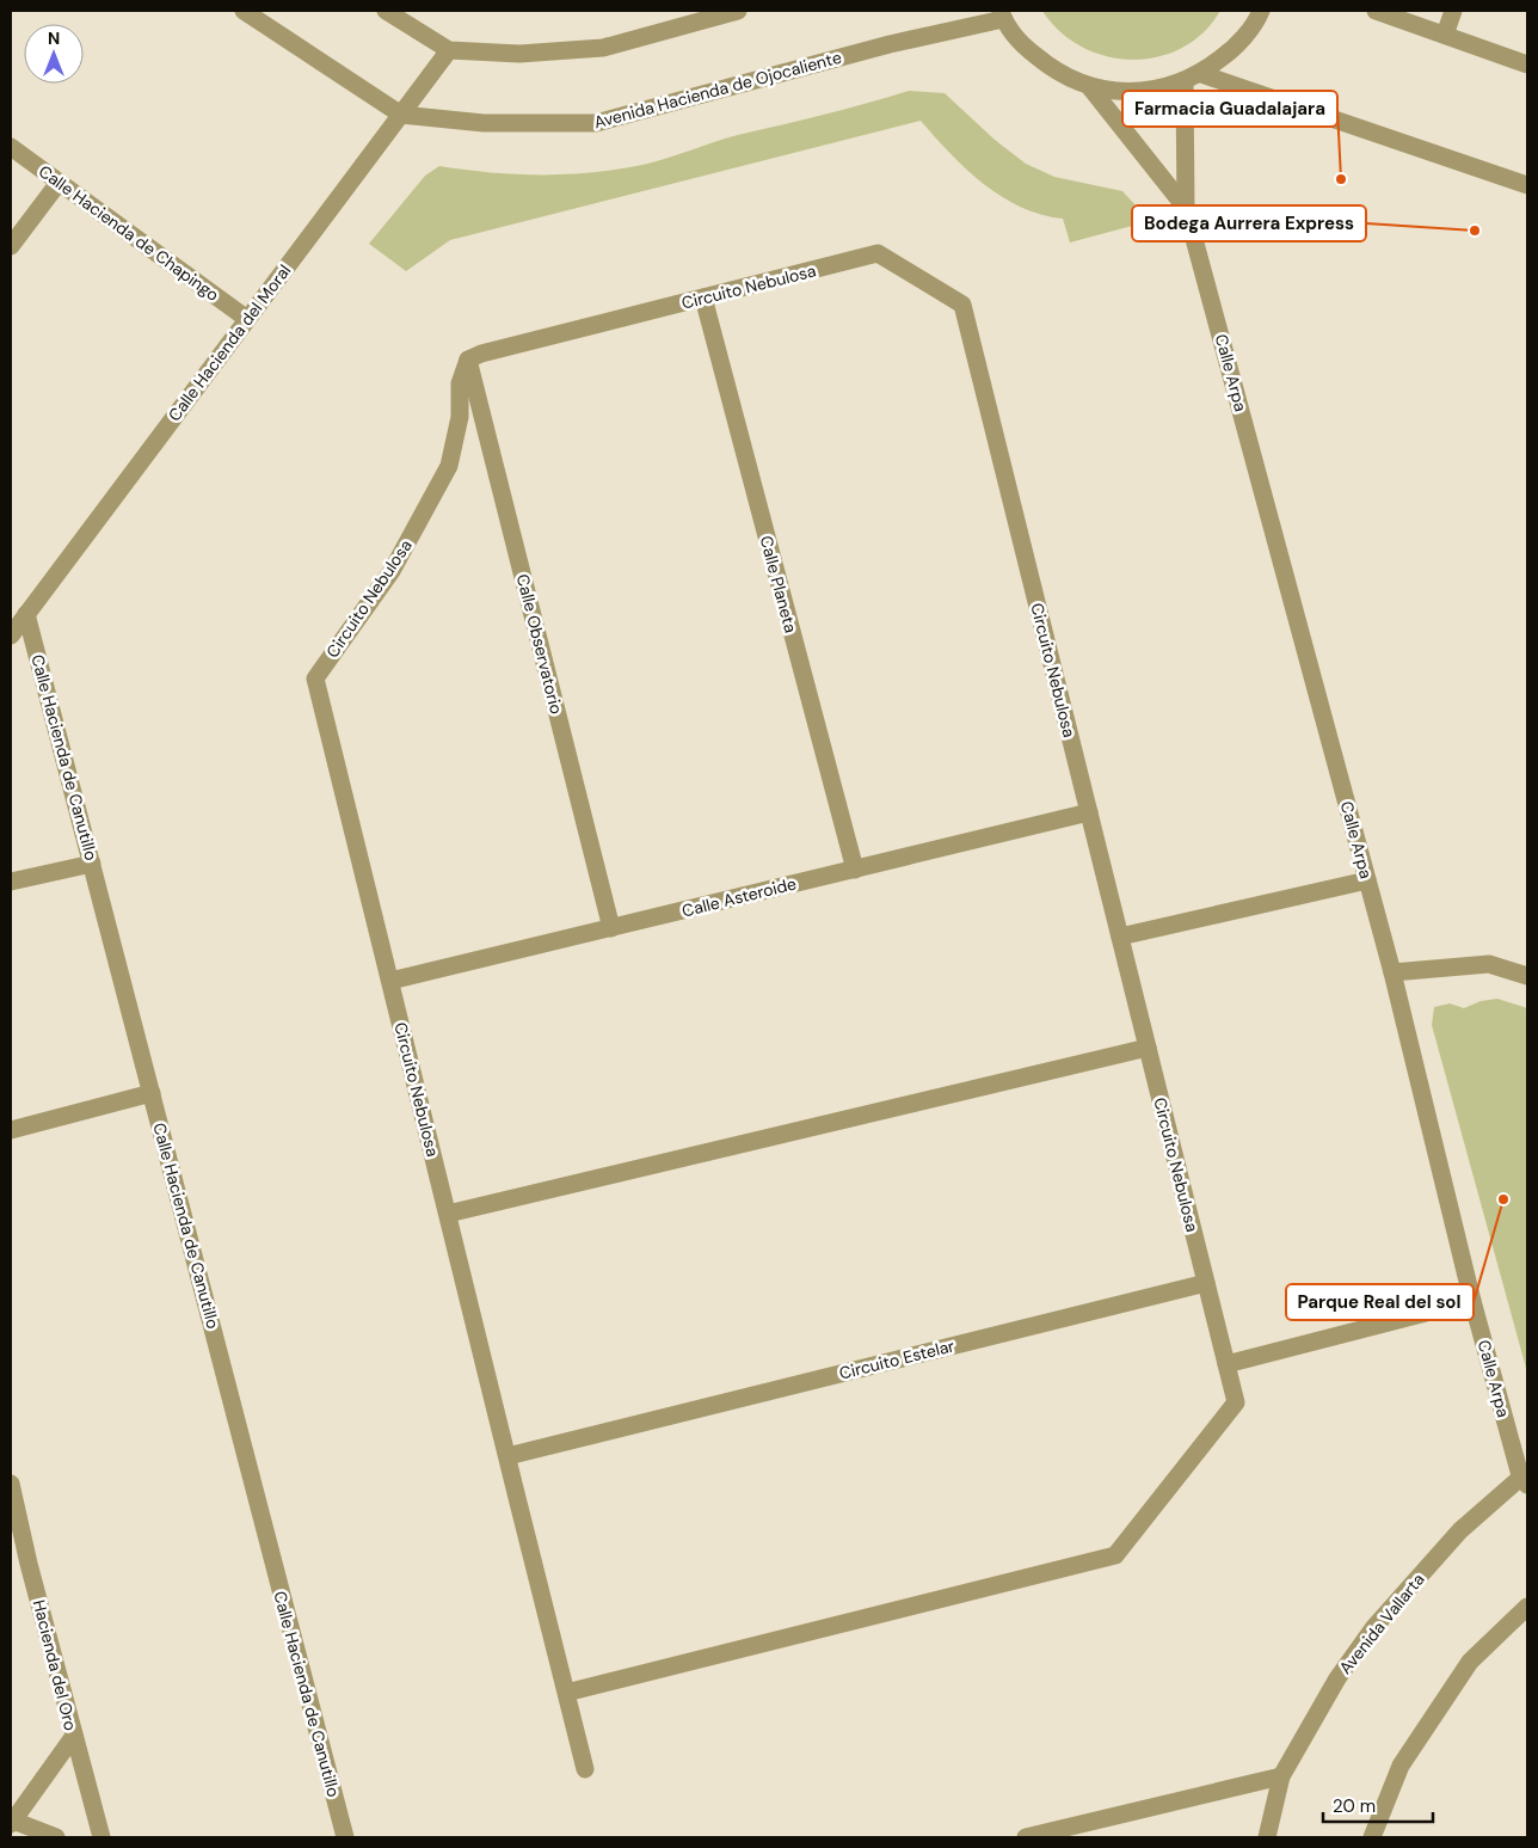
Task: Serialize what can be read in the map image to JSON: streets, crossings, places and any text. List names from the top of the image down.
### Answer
{
  "streets": {
    "street": [
      "Avenida Hacienda de Ojocaliente",
      "Calle Hacienda de Chapingo",
      "Circuito Nebulosa",
      "Calle Hacienda del Moral",
      "Calle Arpa",
      "Calle Planeta",
      "Calle Observatorio",
      "Calle Hacienda de Canutillo",
      "Calle Asteroide",
      "Circuito Estelar",
      "Avenida Vallarta",
      "Hacienda del Oro"
    ]
  },
  "crossings": [
    ["Avenida Hacienda de Ojocaliente", "Calle Hacienda del Moral"],
    ["Calle Hacienda de Chapingo", "Calle Hacienda del Moral"],
    ["Circuito Nebulosa", "Calle Planeta"],
    ["Circuito Nebulosa", "Calle Observatorio"],
    ["Circuito Nebulosa", "Calle Asteroide"],
    ["Circuito Nebulosa", "Circuito Estelar"],
    ["Calle Hacienda del Moral", "Calle Hacienda de Canutillo"],
    ["Calle Arpa", "Avenida Vallarta"],
    ["Calle Planeta", "Calle Asteroide"],
    ["Calle Observatorio", "Calle Asteroide"]
  ],
  "places": ["Farmacia Guadalajara", "Bodega Aurrera Express", "Parque Real del sol"],
  "scale_bar": "20 m",
  "north": "top"
}
